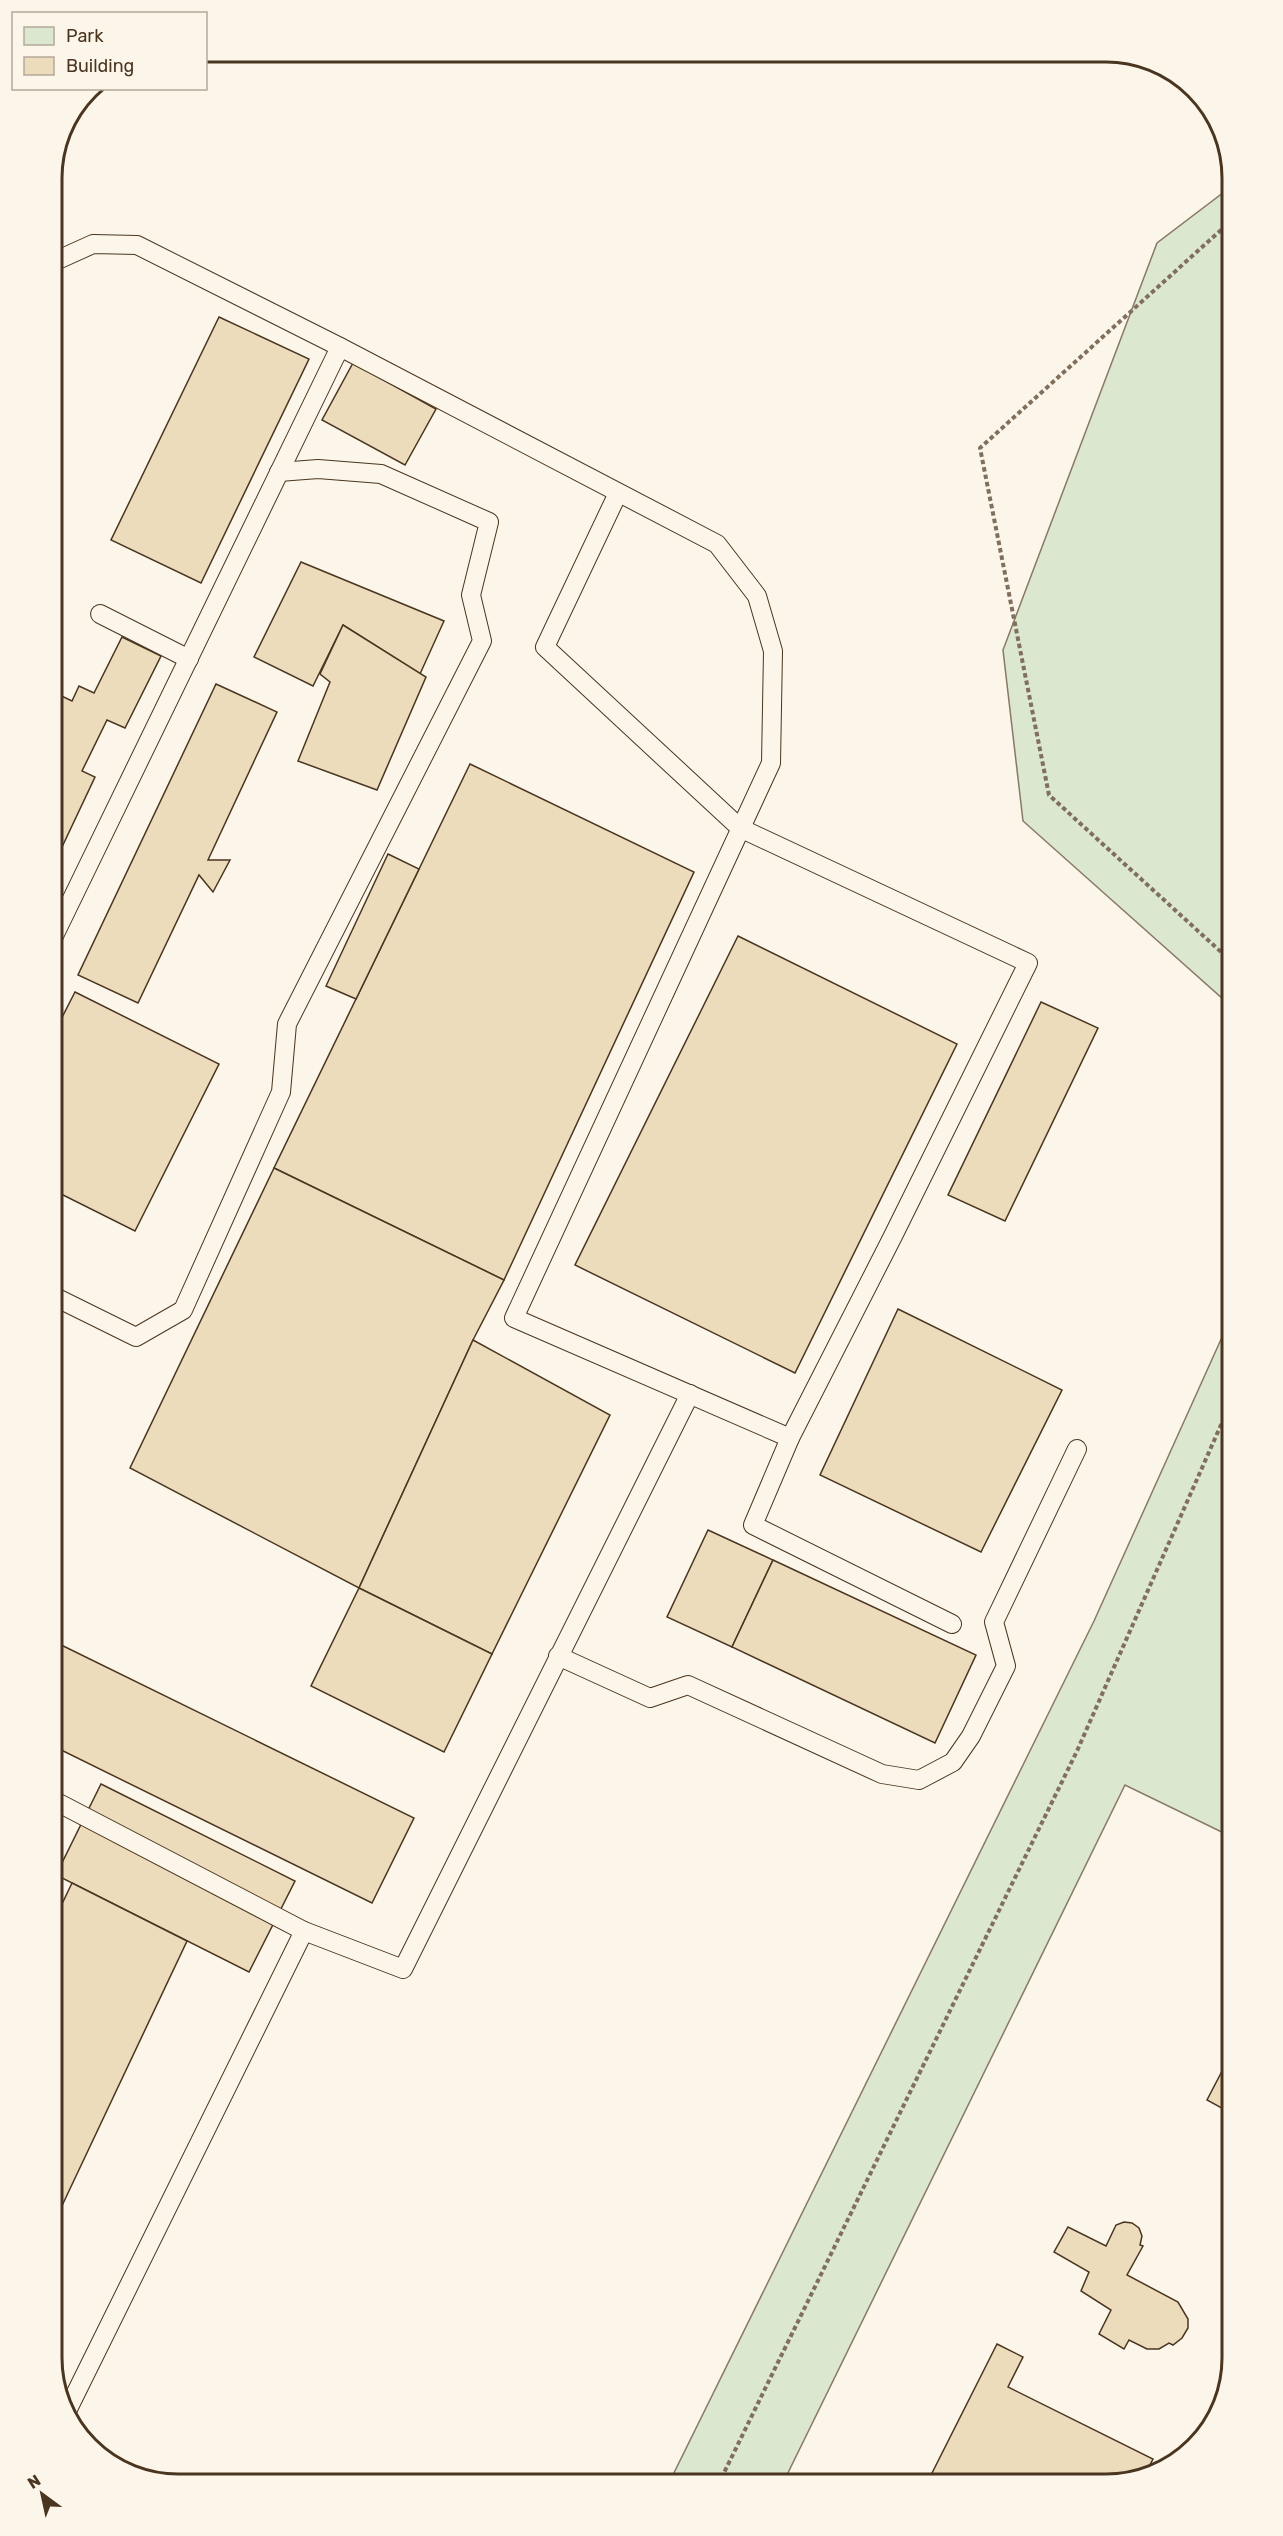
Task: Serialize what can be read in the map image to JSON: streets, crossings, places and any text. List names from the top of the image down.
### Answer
{
  "legend": ["Park", "Building"],
  "north": "top left"
}
